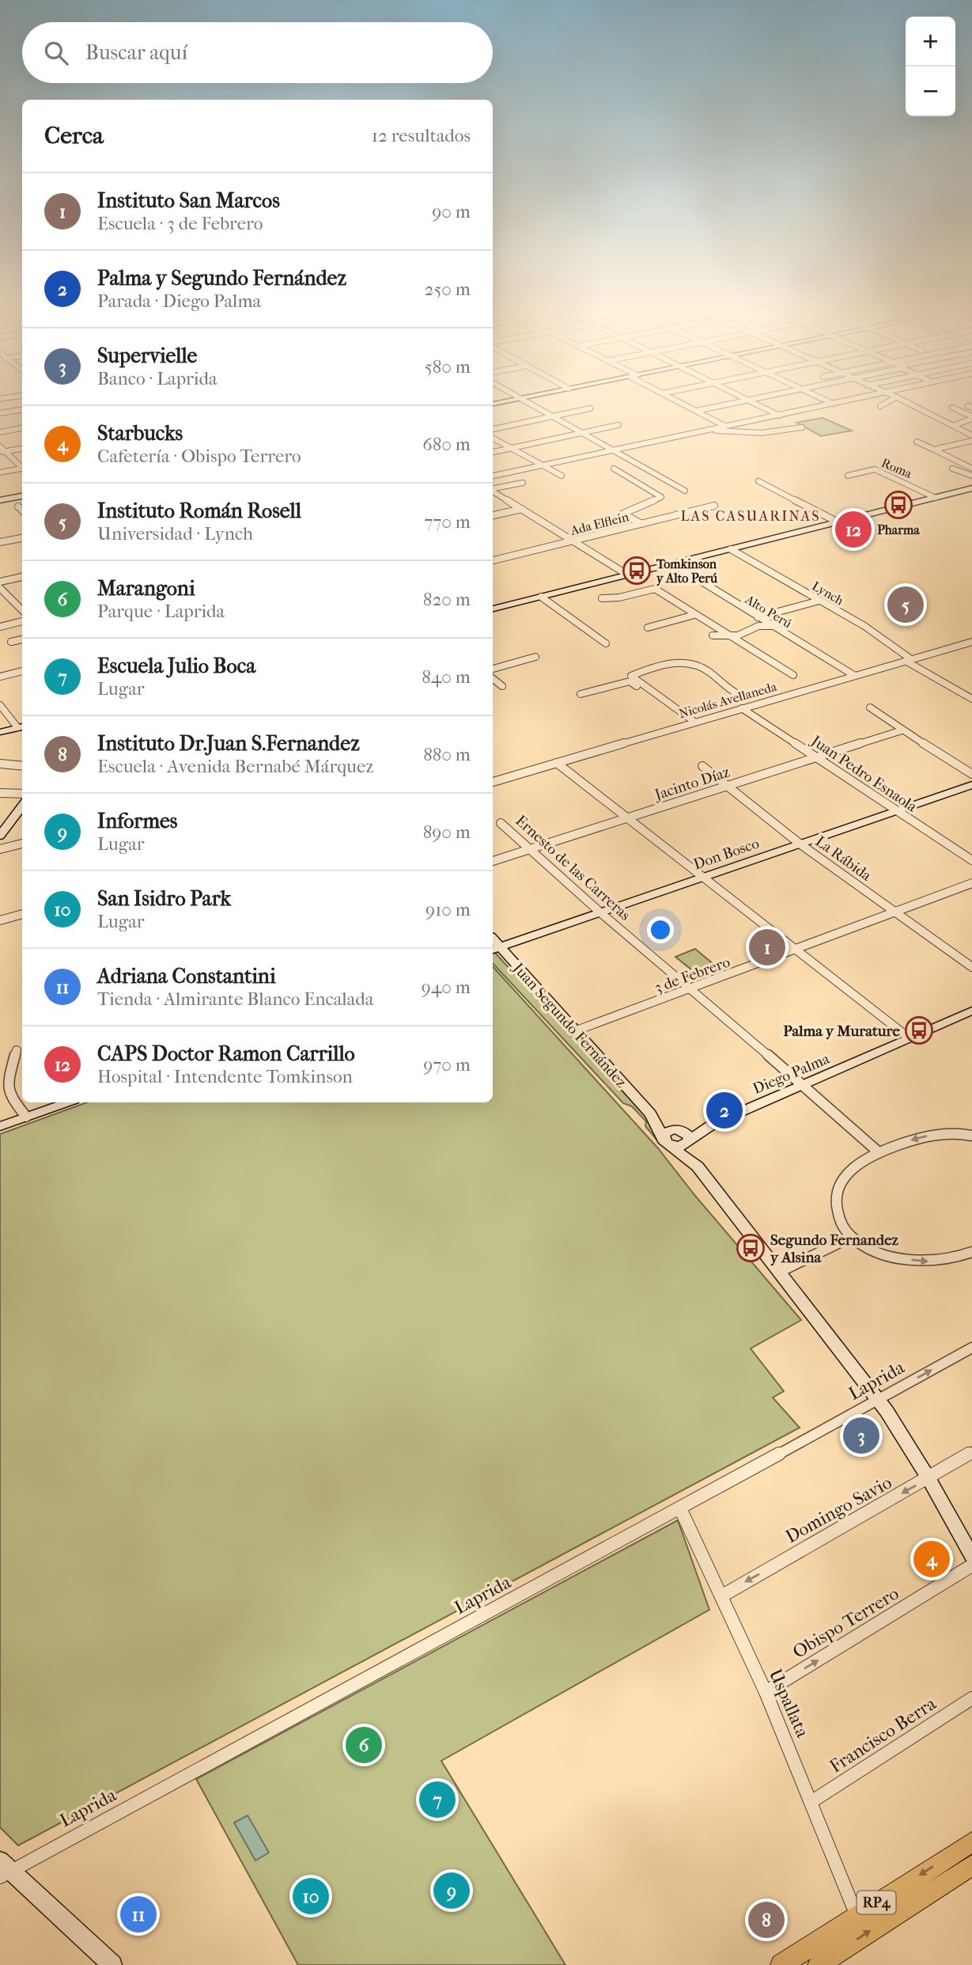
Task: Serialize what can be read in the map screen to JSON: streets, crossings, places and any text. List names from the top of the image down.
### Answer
{
  "streets": {
    "main road": ["RP4"],
    "street": [
      "Roma",
      "Ada Elflein",
      "Lynch",
      "Alto Perú",
      "Nicolás Avellaneda",
      "Juan Pedro Esnaola",
      "Jacinto Díaz",
      "Don Bosco",
      "La Rábida",
      "Ernesto de las Carreras",
      "3 de Febrero",
      "Juan Segundo Fernández",
      "Diego Palma",
      "Laprida",
      "Domingo Savio",
      "Obispo Terrero",
      "Uspallata",
      "Francisco Berra"
    ]
  },
  "crossings": [
    ["Lynch", "Nicolás Avellaneda"],
    ["Alto Perú", "Nicolás Avellaneda"],
    ["Nicolás Avellaneda", "Juan Pedro Esnaola"],
    ["Juan Pedro Esnaola", "Jacinto Díaz"],
    ["Juan Pedro Esnaola", "Don Bosco"],
    ["Jacinto Díaz", "La Rábida"],
    ["Jacinto Díaz", "Ernesto de las Carreras"],
    ["Don Bosco", "La Rábida"],
    ["Don Bosco", "Ernesto de las Carreras"],
    ["Don Bosco", "Juan Segundo Fernández"],
    ["La Rábida", "3 de Febrero"],
    ["Ernesto de las Carreras", "3 de Febrero"],
    ["Ernesto de las Carreras", "Diego Palma"],
    ["3 de Febrero", "Juan Segundo Fernández"],
    ["Juan Segundo Fernández", "Diego Palma"],
    ["Juan Segundo Fernández", "Laprida"],
    ["Juan Segundo Fernández", "Domingo Savio"],
    ["Laprida", "Uspallata"],
    ["Domingo Savio", "Uspallata"],
    ["Obispo Terrero", "Uspallata"],
    ["Uspallata", "Francisco Berra"],
    ["Uspallata", "RP4"]
  ],
  "one_way": ["Domingo Savio", "Obispo Terrero"],
  "districts": ["LAS CASUARINAS"],
  "places": {
    "bus stop": [
      "Pharma",
      "Tomkinson y Alto Perú",
      "Palma y Murature",
      "Segundo Fernandez y Alsina"
    ]
  },
  "page": {
    "map_buttons": ["+", "−"],
    "search": "Buscar aquí",
    "heading": ["Cerca", "12 resultados"],
    "list": [
      {
        "mark": "1",
        "name": "Instituto San Marcos",
        "note": "Escuela · 3 de Febrero",
        "value": "90 m"
      },
      {
        "mark": "2",
        "name": "Palma y Segundo Fernández",
        "note": "Parada · Diego Palma",
        "value": "250 m"
      },
      {
        "mark": "3",
        "name": "Supervielle",
        "note": "Banco · Laprida",
        "value": "580 m"
      },
      {
        "mark": "4",
        "name": "Starbucks",
        "note": "Cafetería · Obispo Terrero",
        "value": "680 m"
      },
      {
        "mark": "5",
        "name": "Instituto Román Rosell",
        "note": "Universidad · Lynch",
        "value": "770 m"
      },
      {
        "mark": "6",
        "name": "Marangoni",
        "note": "Parque · Laprida",
        "value": "820 m"
      },
      {
        "mark": "7",
        "name": "Escuela Julio Boca",
        "note": "Lugar",
        "value": "840 m"
      },
      {
        "mark": "8",
        "name": "Instituto Dr.Juan S.Fernandez",
        "note": "Escuela · Avenida Bernabé Márquez",
        "value": "880 m"
      },
      {
        "mark": "9",
        "name": "Informes",
        "note": "Lugar",
        "value": "890 m"
      },
      {
        "mark": "10",
        "name": "San Isidro Park",
        "note": "Lugar",
        "value": "910 m"
      },
      {
        "mark": "11",
        "name": "Adriana Constantini",
        "note": "Tienda · Almirante Blanco Encalada",
        "value": "940 m"
      },
      {
        "mark": "12",
        "name": "CAPS Doctor Ramon Carrillo",
        "note": "Hospital · Intendente Tomkinson",
        "value": "970 m"
      }
    ],
    "pins": [
      "12",
      "5",
      "1",
      "2",
      "3",
      "4",
      "6",
      "7",
      "9",
      "10",
      "11",
      "8"
    ]
  }
}
